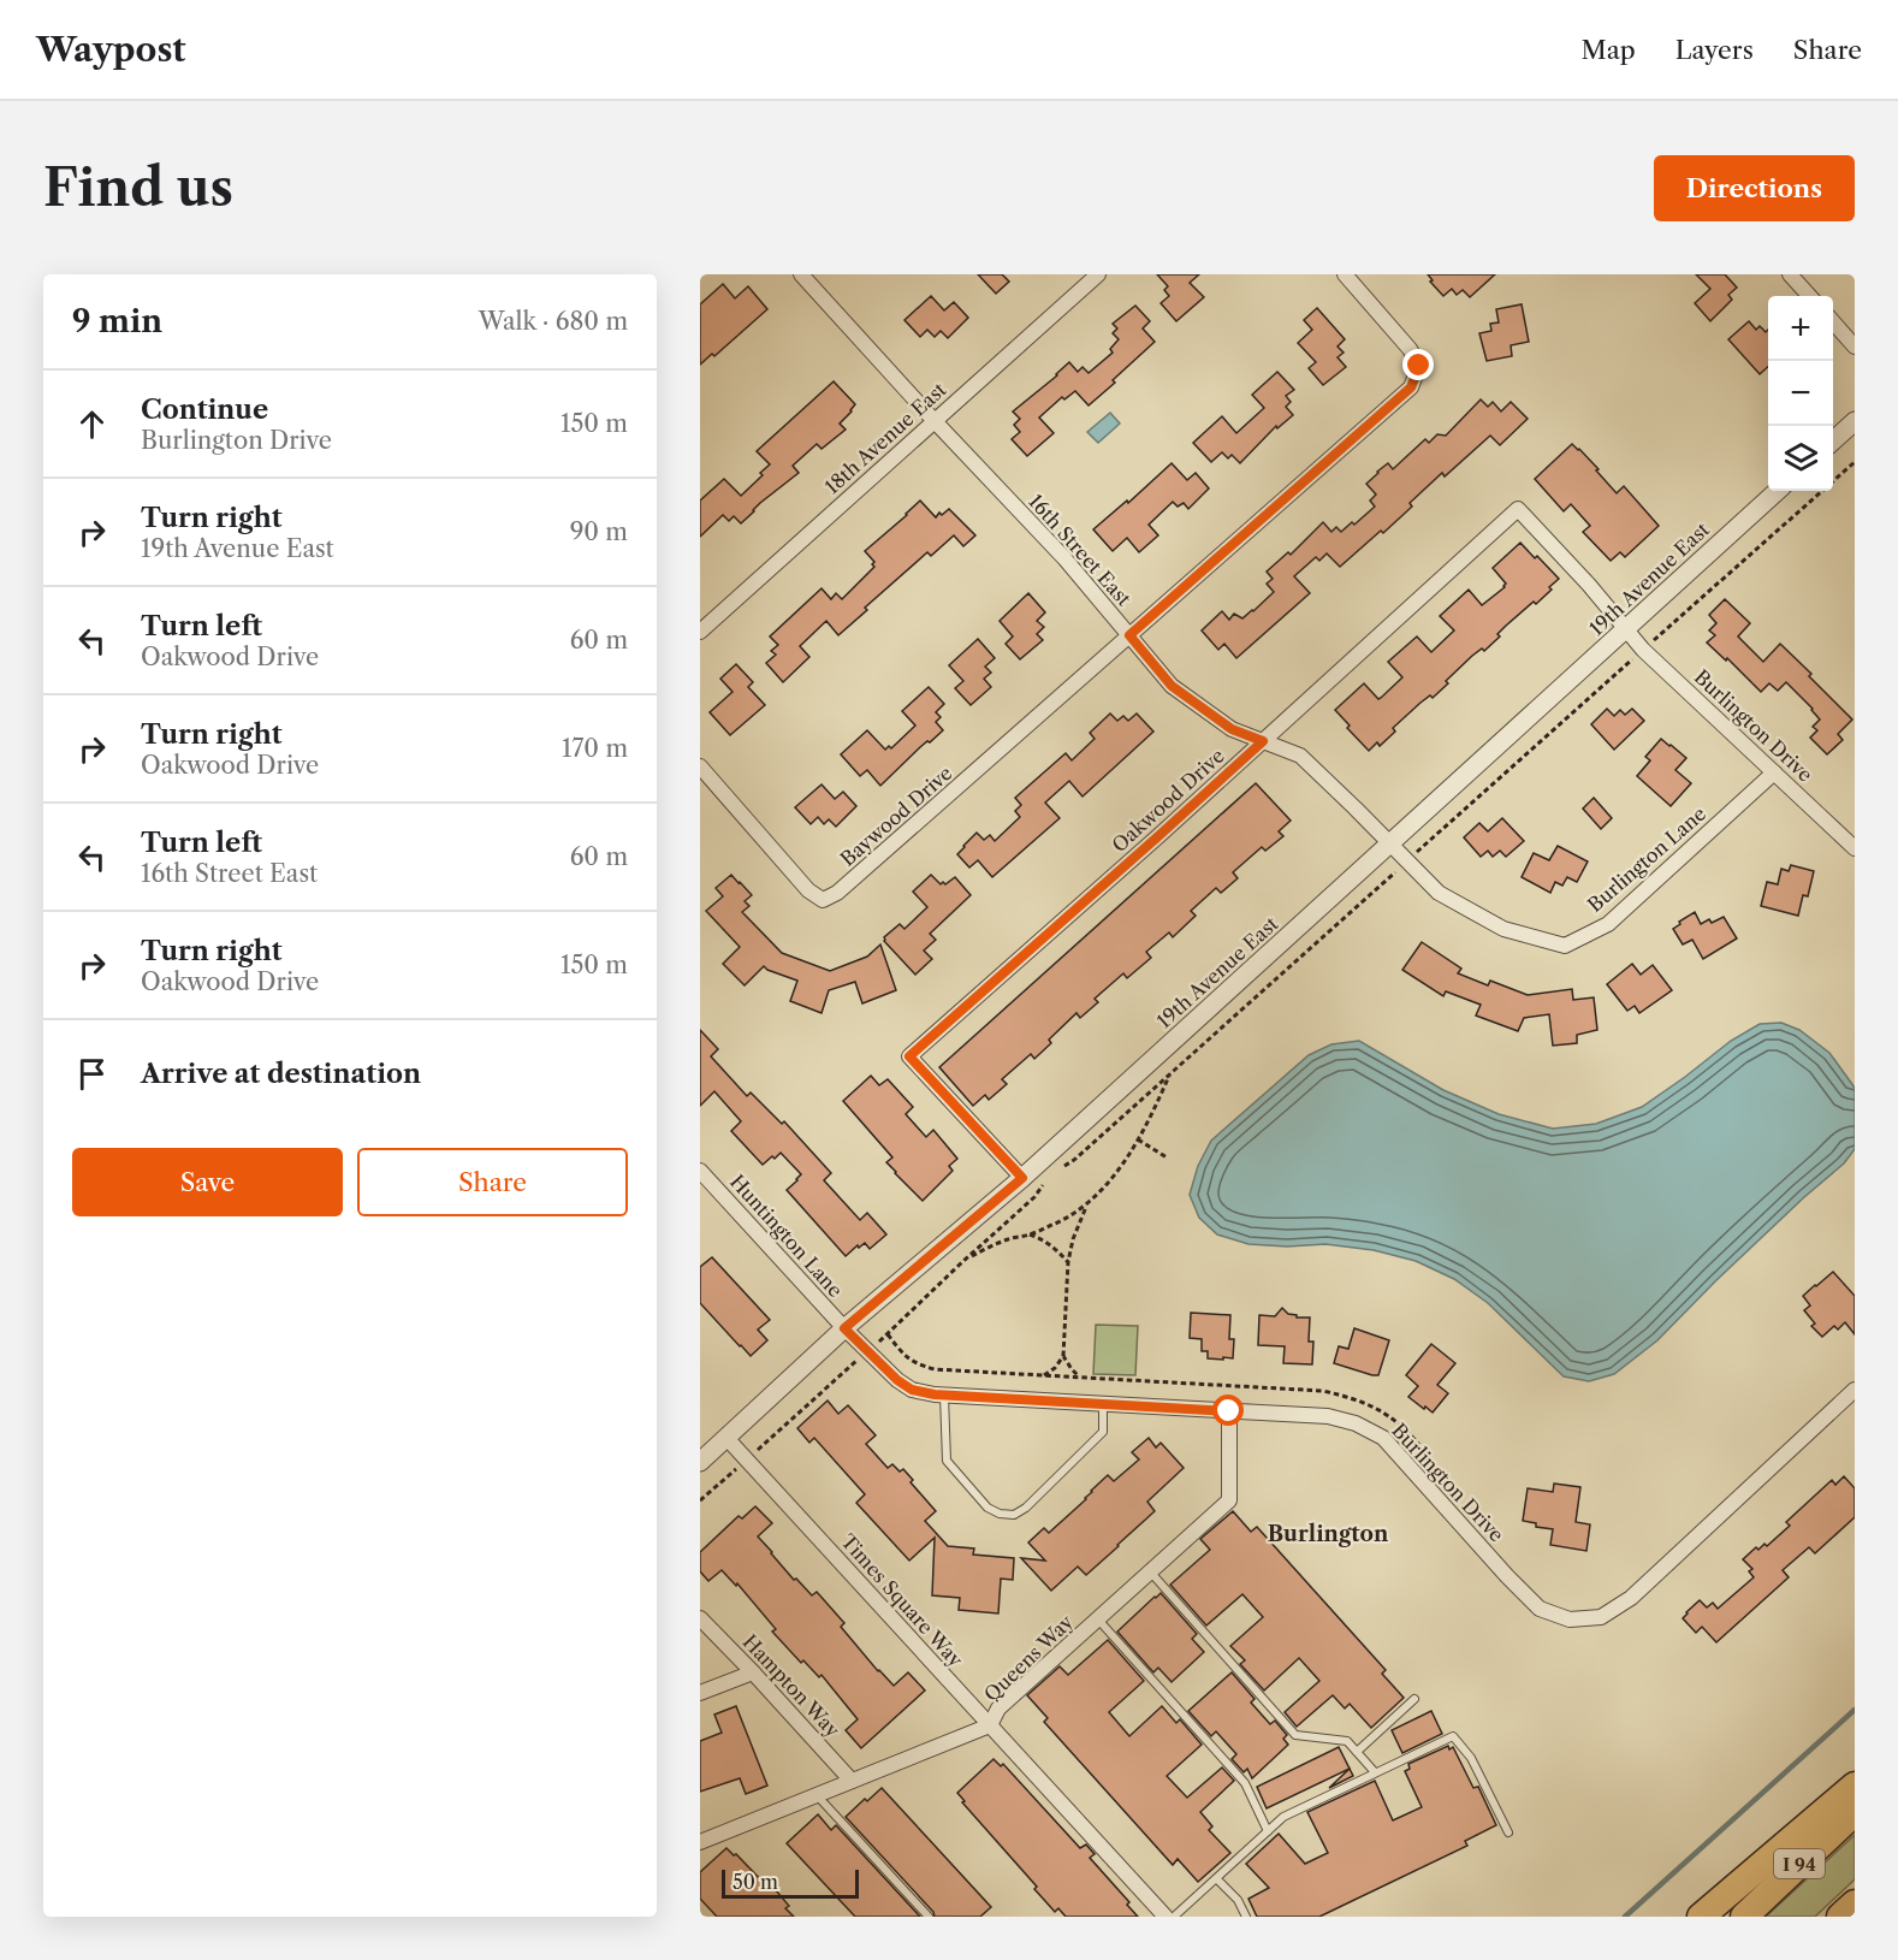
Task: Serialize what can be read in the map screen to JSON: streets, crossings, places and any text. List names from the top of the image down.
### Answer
{
  "streets": {
    "highway": ["I 94"],
    "street": [
      "18th Avenue East",
      "16th Street East",
      "19th Avenue East",
      "Burlington Drive",
      "Oakwood Drive",
      "Baywood Drive",
      "Burlington Lane",
      "Huntington Lane",
      "Times Square Way",
      "Queens Way",
      "Hampton Way"
    ]
  },
  "crossings": [
    ["18th Avenue East", "16th Street East"],
    ["16th Street East", "19th Avenue East"],
    ["16th Street East", "Oakwood Drive"],
    ["16th Street East", "Baywood Drive"],
    ["16th Street East", "Burlington Lane"],
    ["19th Avenue East", "Burlington Drive"],
    ["19th Avenue East", "Oakwood Drive"],
    ["19th Avenue East", "Burlington Lane"],
    ["19th Avenue East", "Huntington Lane"],
    ["19th Avenue East", "Times Square Way"],
    ["Burlington Drive", "Oakwood Drive"],
    ["Burlington Drive", "Burlington Lane"],
    ["Burlington Drive", "Huntington Lane"],
    ["Burlington Drive", "Queens Way"],
    ["Times Square Way", "Queens Way"],
    ["Queens Way", "Hampton Way"]
  ],
  "districts": ["Burlington"],
  "scale_bar": "50 m",
  "page": {
    "header": "Waypost",
    "nav": ["Map", "Layers", "Share"],
    "buttons": [
      "Directions",
      ["Save", "Share"]
    ],
    "title": "Find us",
    "heading": ["9 min", "Walk · 680 m"],
    "map_buttons": ["+", "−"],
    "list": [
      ["Continue", "Burlington Drive", "150 m"],
      ["Turn right", "19th Avenue East", "90 m"],
      ["Turn left", "Oakwood Drive", "60 m"],
      ["Turn right", "Oakwood Drive", "170 m"],
      ["Turn left", "16th Street East", "60 m"],
      ["Turn right", "Oakwood Drive", "150 m"],
      "Arrive at destination"
    ],
    "scale": "50 m"
  }
}
